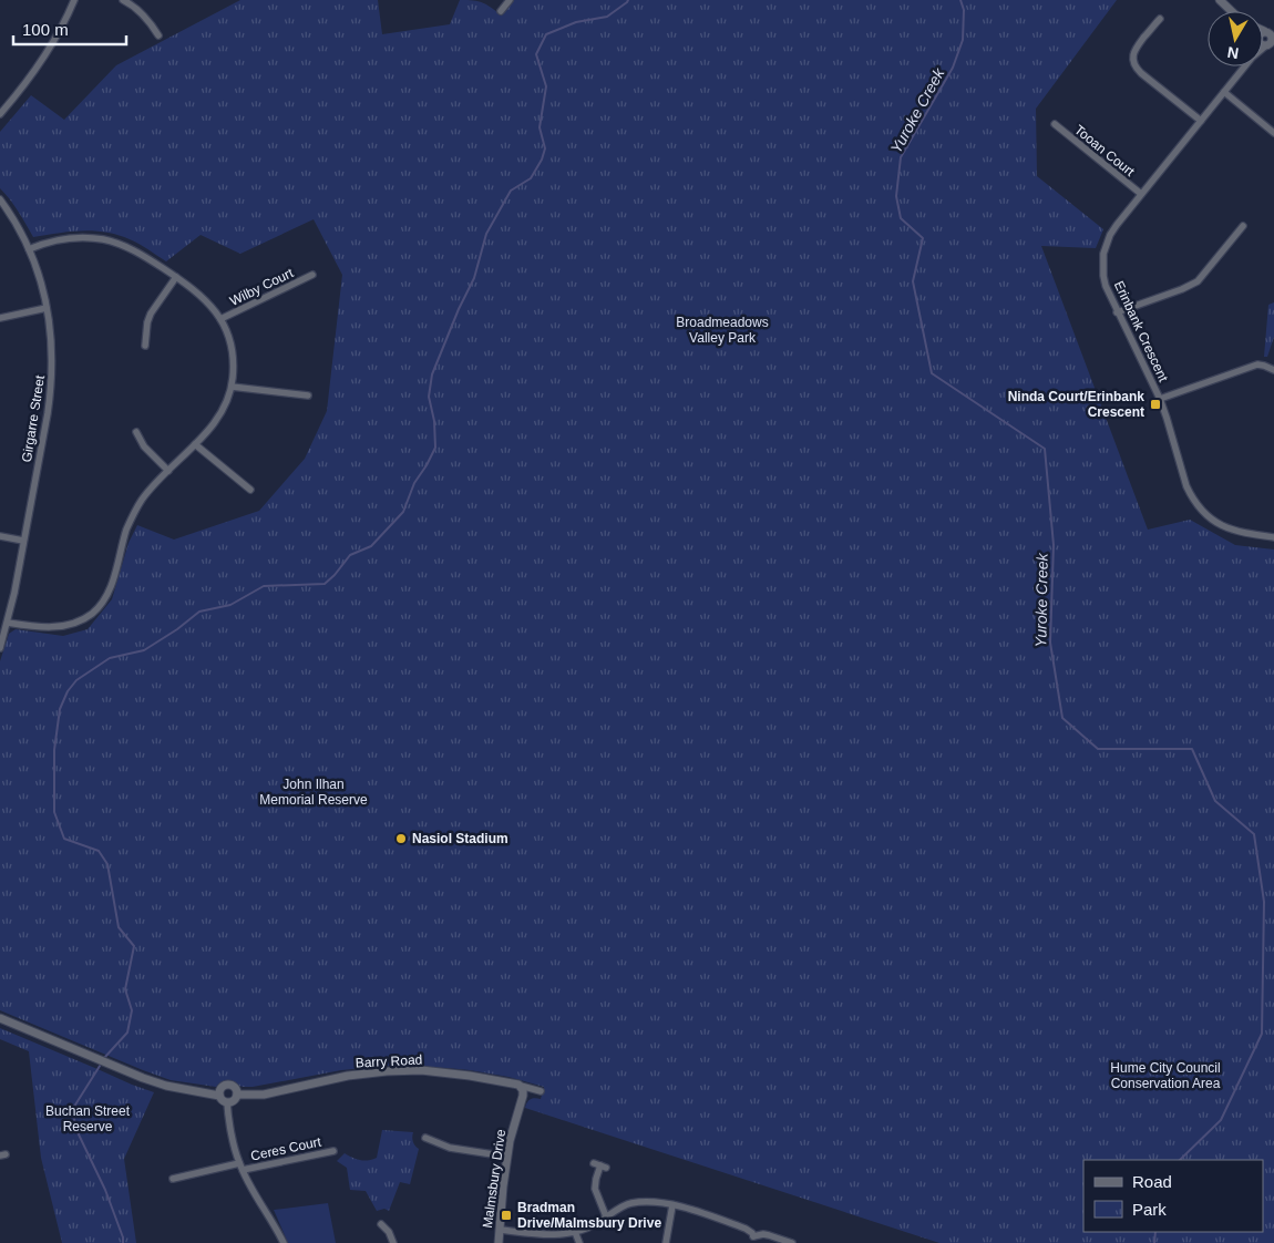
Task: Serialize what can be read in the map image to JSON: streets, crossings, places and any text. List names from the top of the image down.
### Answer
{
  "streets": {
    "street": [
      "Tooan Court",
      "Wilby Court",
      "Erinbank Crescent",
      "Girgarre Street",
      "Barry Road",
      "Ceres Court",
      "Malmsbury Drive"
    ]
  },
  "crossings": [
    ["Tooan Court", "Erinbank Crescent"],
    ["Barry Road", "Malmsbury Drive"]
  ],
  "water": ["Yuroke Creek"],
  "parks": [
    "Broadmeadows Valley Park",
    "John Ilhan Memorial Reserve",
    "Hume City Council Conservation Area",
    "Buchan Street Reserve"
  ],
  "places": {
    "transit": ["Ninda Court/Erinbank Crescent", "Bradman Drive/Malmsbury Drive"],
    "other": ["Nasiol Stadium"]
  },
  "legend": ["Road", "Park"],
  "scale_bar": "100 m",
  "north": "bottom"
}
